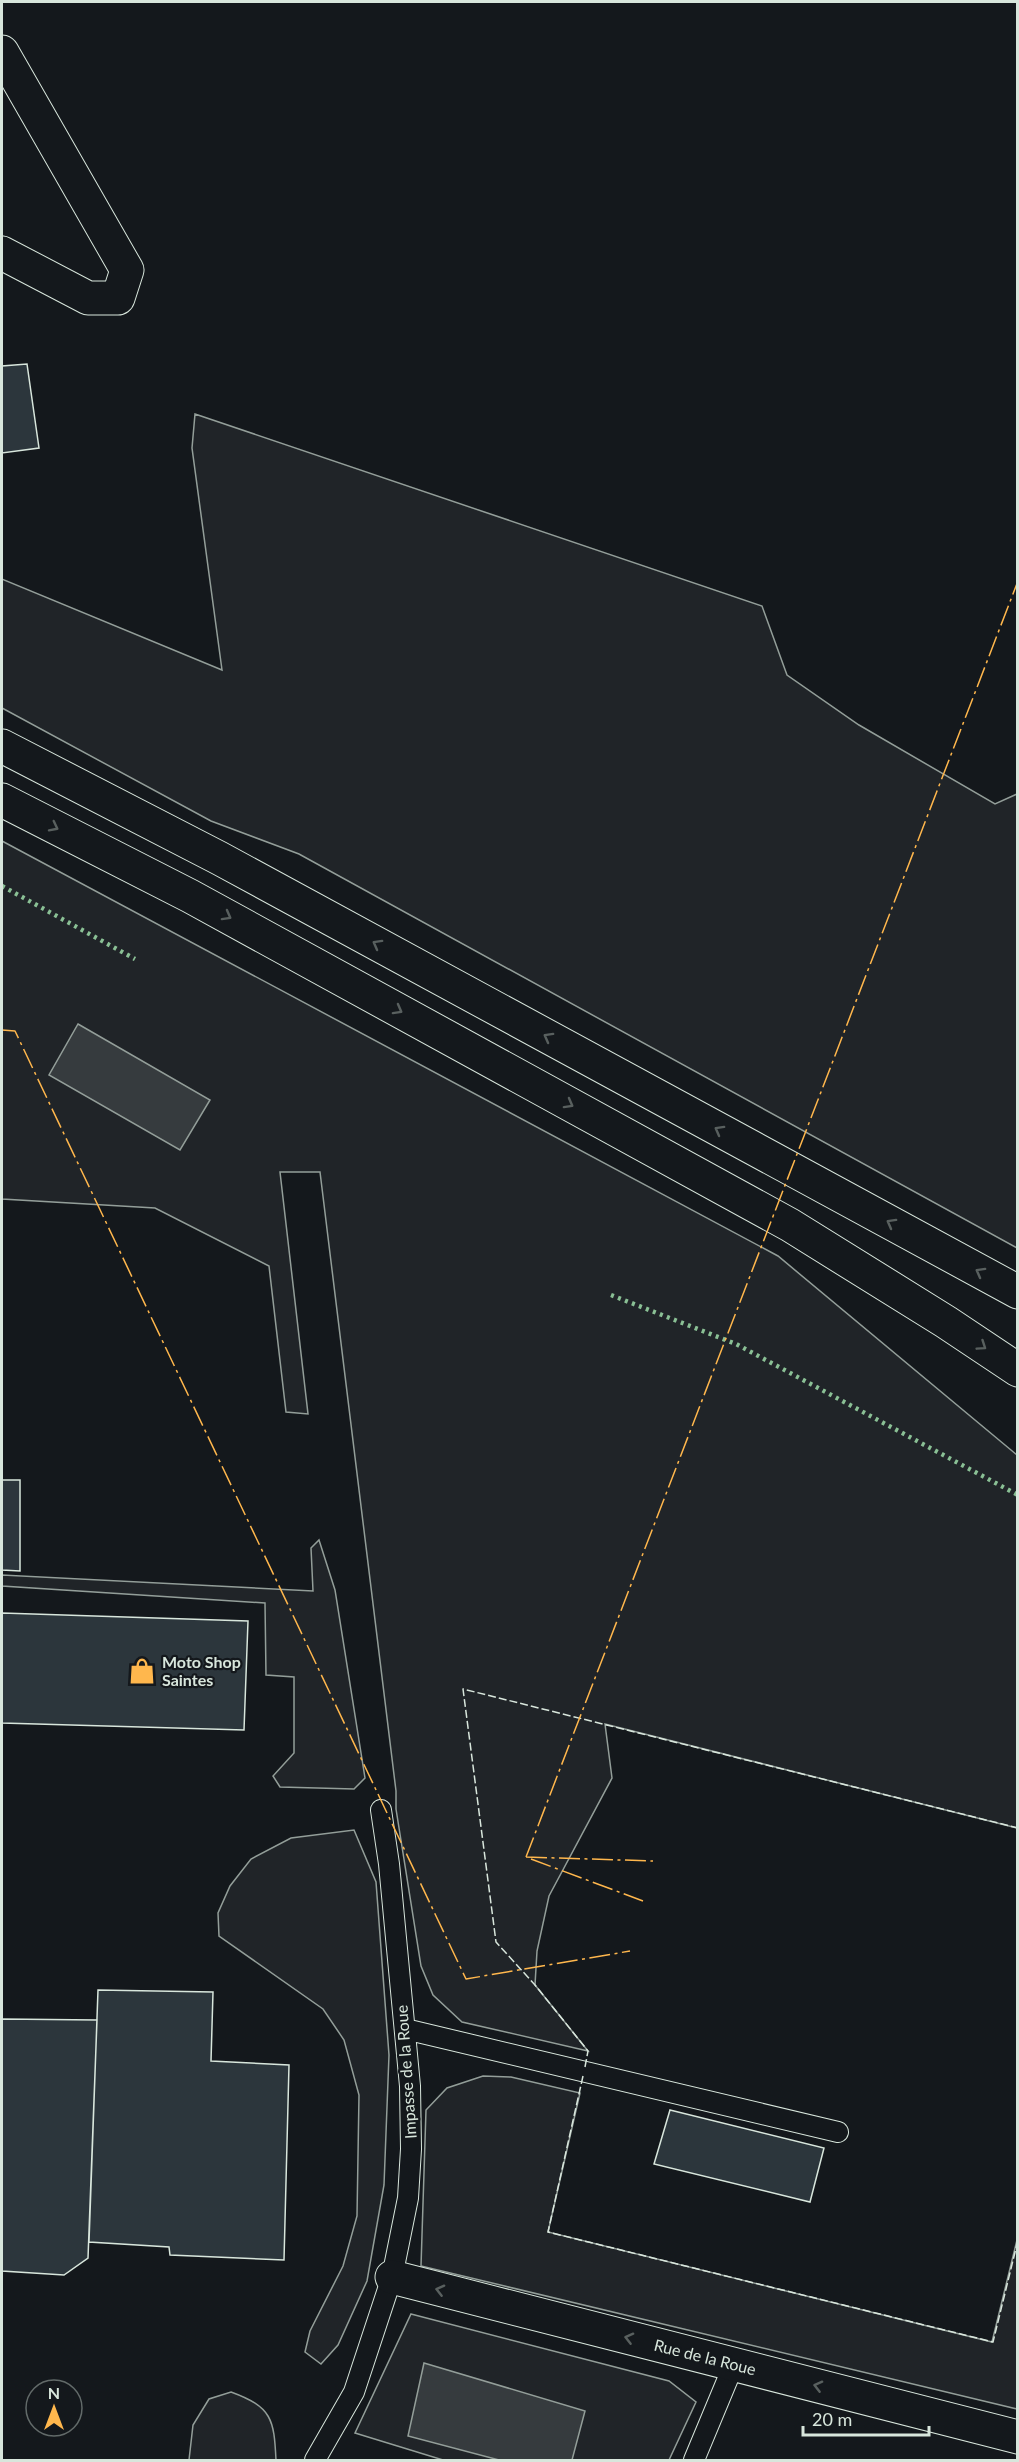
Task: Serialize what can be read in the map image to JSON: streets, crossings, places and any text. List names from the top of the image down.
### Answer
{
  "streets": {
    "main road": ["Rue de la Roue"],
    "lane": ["Impasse de la Roue"]
  },
  "crossings": [
    ["Impasse de la Roue", "Rue de la Roue"]
  ],
  "one_way": ["Rue de la Roue"],
  "places": {
    "shop": ["Moto Shop Saintes"]
  },
  "scale_bar": "20 m",
  "north": "top"
}
